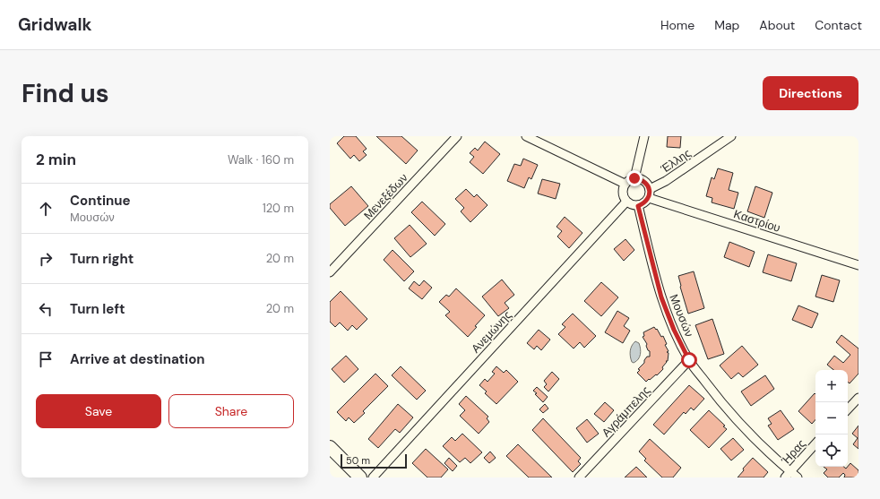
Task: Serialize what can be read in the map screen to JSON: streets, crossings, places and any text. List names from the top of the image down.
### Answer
{
  "streets": {
    "street": [
      "Έλλης",
      "Μενεξέδων",
      "Καστρίου",
      "Μουσών",
      "Ανεμώνης",
      "Αγράμπελης",
      "Ήρας"
    ]
  },
  "crossings": [
    ["Έλλης", "Καστρίου"],
    ["Έλλης", "Μουσών"],
    ["Έλλης", "Ανεμώνης"],
    ["Καστρίου", "Μουσών"],
    ["Καστρίου", "Ανεμώνης"],
    ["Μουσών", "Ανεμώνης"],
    ["Μουσών", "Αγράμπελης"],
    ["Μουσών", "Ήρας"]
  ],
  "scale_bar": "50 m",
  "page": {
    "header": "Gridwalk",
    "nav": [
      "Home",
      "Map",
      "About",
      "Contact"
    ],
    "buttons": [
      "Directions",
      ["Save", "Share"]
    ],
    "title": "Find us",
    "heading": ["2 min", "Walk · 160 m"],
    "list": [
      ["Continue", "Μουσών", "120 m"],
      ["Turn right", "20 m"],
      ["Turn left", "20 m"],
      "Arrive at destination"
    ],
    "map_buttons": ["+", "−"],
    "scale": "50 m"
  }
}
